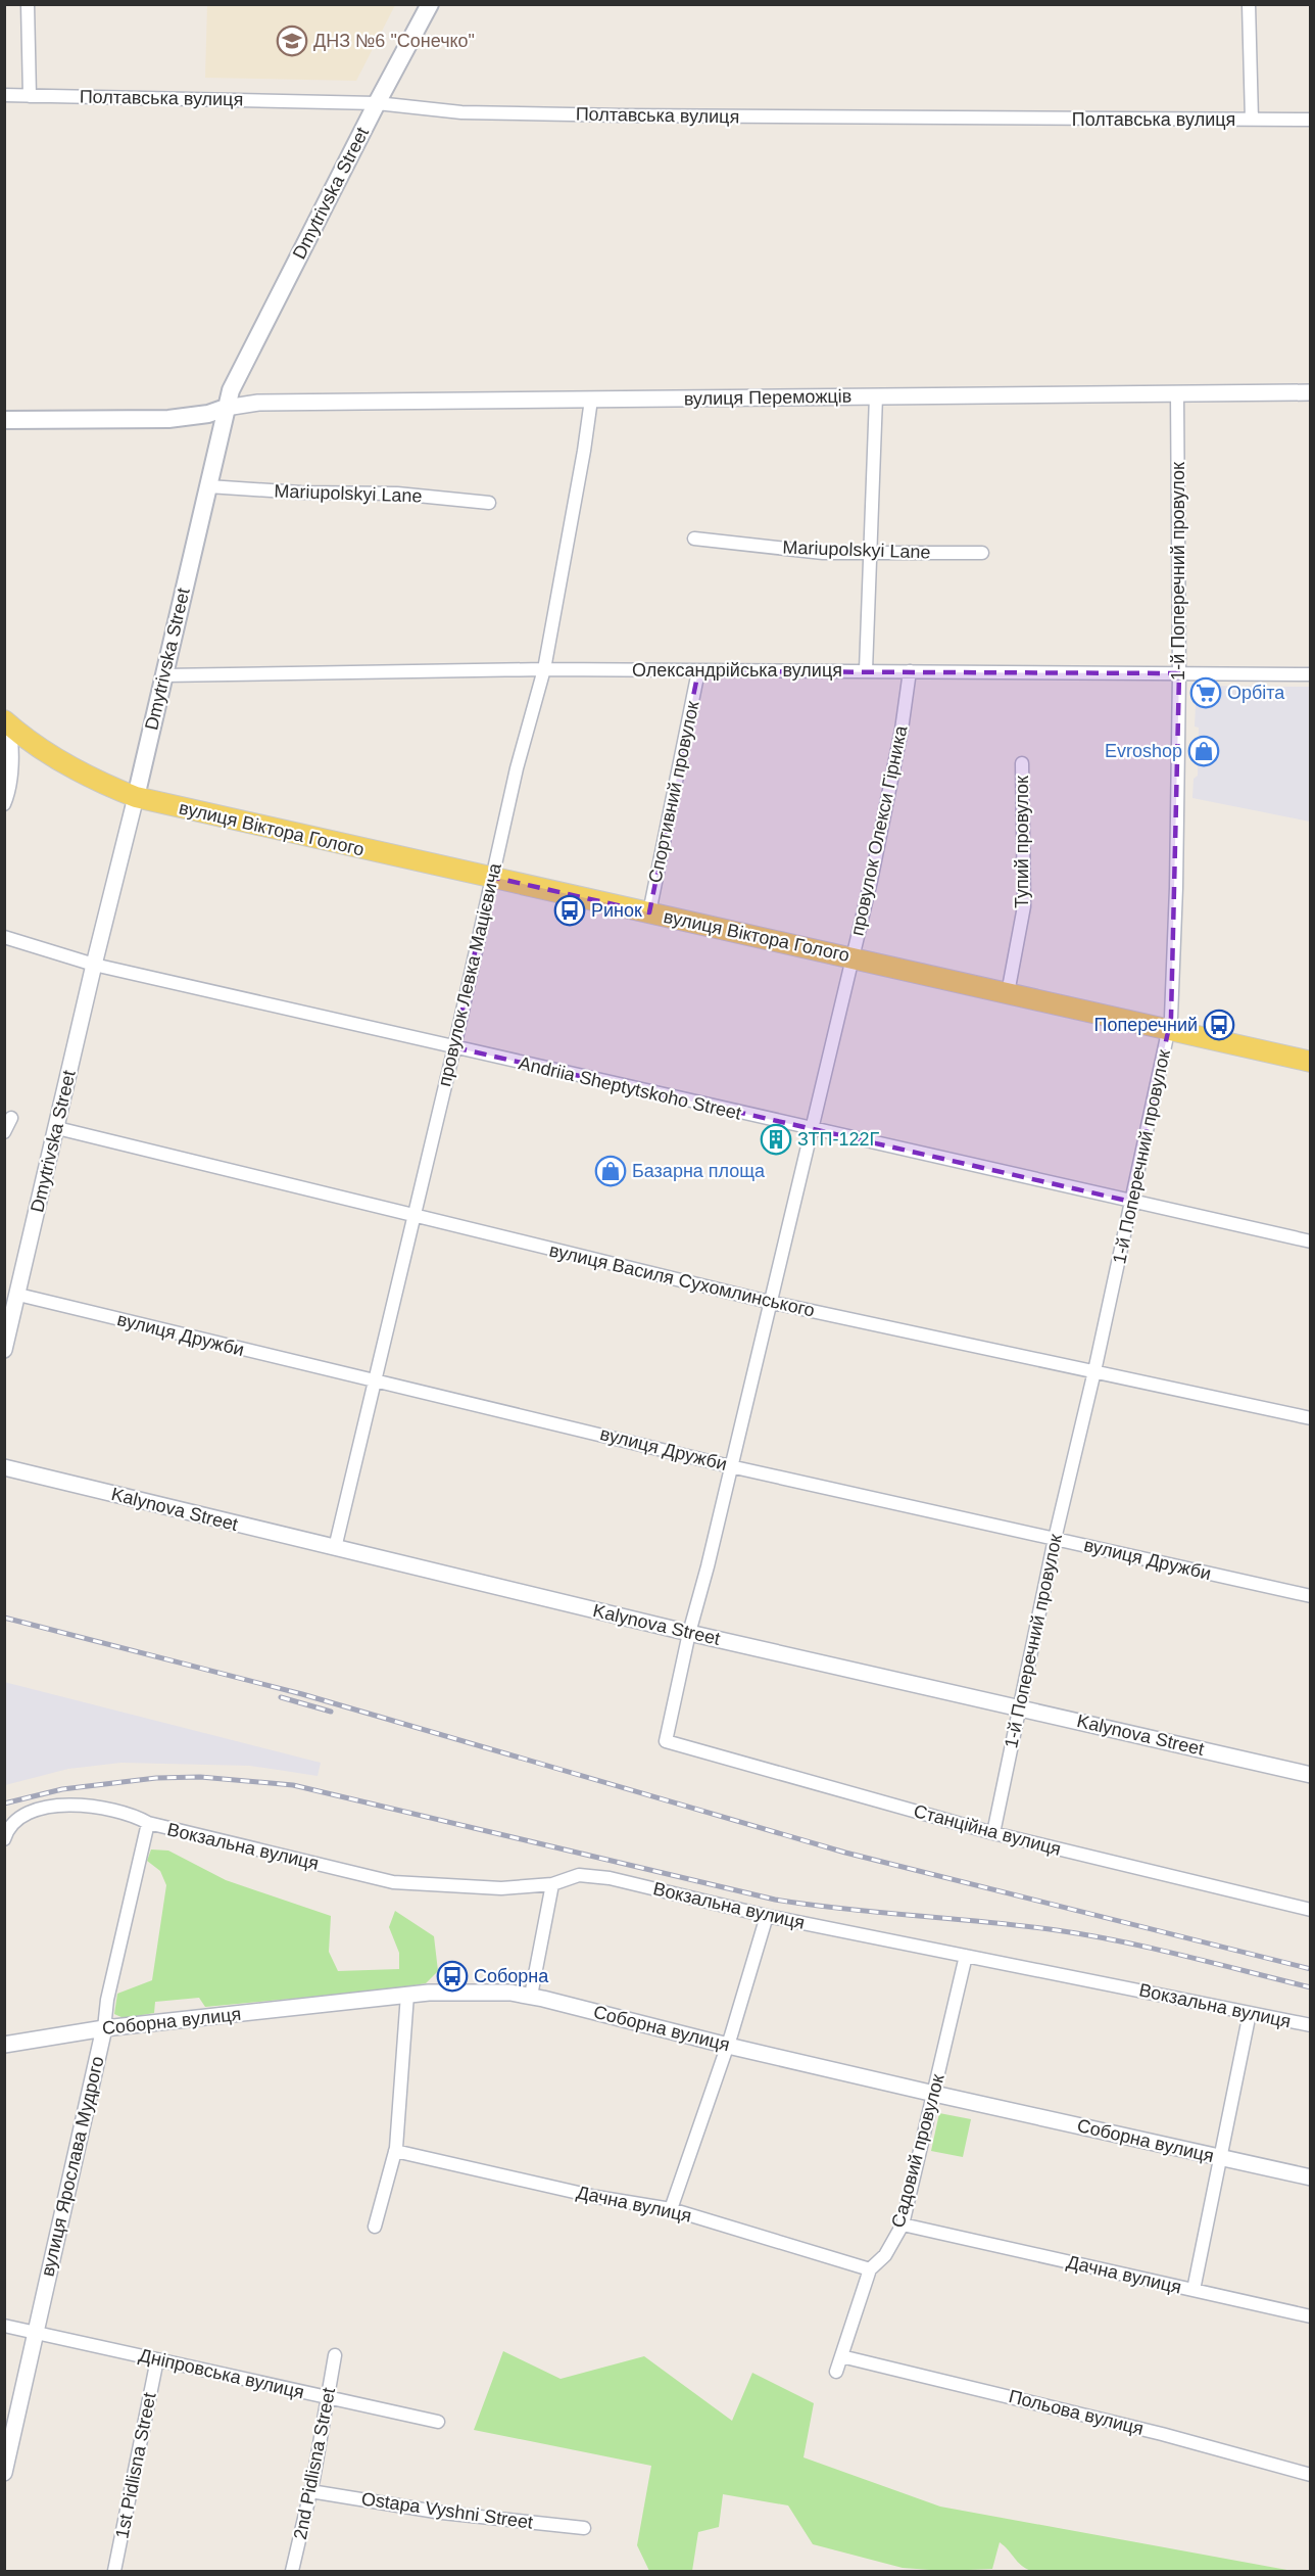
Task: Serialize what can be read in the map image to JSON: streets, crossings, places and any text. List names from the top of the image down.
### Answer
{
  "streets": {
    "main road": ["Dmytrivska Street", "вулиця Віктора Голого"],
    "street": [
      "Полтавська вулиця",
      "вулиця Переможців",
      "Mariupolskyi Lane",
      "1-й Поперечний провулок",
      "Олександрійська вулиця",
      "Спортивний провулок",
      "провулок Олекси Гірника",
      "Тупий провулок",
      "провулок Левка Мацієвича",
      "Andriia Sheptytskoho Street",
      "вулиця Василя Сухомлинського",
      "вулиця Дружби",
      "Kalynova Street",
      "Станційна вулиця",
      "Вокзальна вулиця",
      "Соборна вулиця",
      "Садовий провулок",
      "вулиця Ярослава Мудрого",
      "Дачна вулиця",
      "Дніпровська вулиця",
      "Польова вулиця",
      "2nd Pidlisna Street",
      "1st Pidlisna Street",
      "Ostapa Vyshni Street"
    ]
  },
  "crossings": [
    ["Полтавська вулиця", "Dmytrivska Street"],
    ["Dmytrivska Street", "вулиця Переможців"],
    ["Dmytrivska Street", "Mariupolskyi Lane"],
    ["Dmytrivska Street", "Олександрійська вулиця"],
    ["Dmytrivska Street", "вулиця Віктора Голого"],
    ["Dmytrivska Street", "Andriia Sheptytskoho Street"],
    ["Dmytrivska Street", "вулиця Василя Сухомлинського"],
    ["Dmytrivska Street", "вулиця Дружби"],
    ["вулиця Переможців", "1-й Поперечний провулок"],
    ["вулиця Переможців", "провулок Левка Мацієвича"],
    ["1-й Поперечний провулок", "Олександрійська вулиця"],
    ["1-й Поперечний провулок", "вулиця Віктора Голого"],
    ["1-й Поперечний провулок", "Andriia Sheptytskoho Street"],
    ["1-й Поперечний провулок", "вулиця Василя Сухомлинського"],
    ["1-й Поперечний провулок", "вулиця Дружби"],
    ["1-й Поперечний провулок", "Kalynova Street"],
    ["1-й Поперечний провулок", "Станційна вулиця"],
    ["Олександрійська вулиця", "Спортивний провулок"],
    ["Олександрійська вулиця", "провулок Олекси Гірника"],
    ["Олександрійська вулиця", "провулок Левка Мацієвича"],
    ["Спортивний провулок", "вулиця Віктора Голого"],
    ["вулиця Віктора Голого", "провулок Олекси Гірника"],
    ["вулиця Віктора Голого", "Тупий провулок"],
    ["вулиця Віктора Голого", "провулок Левка Мацієвича"],
    ["провулок Олекси Гірника", "Andriia Sheptytskoho Street"],
    ["провулок Олекси Гірника", "вулиця Василя Сухомлинського"],
    ["провулок Олекси Гірника", "вулиця Дружби"],
    ["провулок Олекси Гірника", "Kalynova Street"],
    ["провулок Олекси Гірника", "Станційна вулиця"],
    ["провулок Левка Мацієвича", "Andriia Sheptytskoho Street"],
    ["провулок Левка Мацієвича", "вулиця Василя Сухомлинського"],
    ["провулок Левка Мацієвича", "вулиця Дружби"],
    ["провулок Левка Мацієвича", "Kalynova Street"],
    ["Вокзальна вулиця", "Садовий провулок"],
    ["Вокзальна вулиця", "вулиця Ярослава Мудрого"],
    ["Соборна вулиця", "Садовий провулок"],
    ["Соборна вулиця", "вулиця Ярослава Мудрого"],
    ["Садовий провулок", "Дачна вулиця"],
    ["Садовий провулок", "Польова вулиця"],
    ["вулиця Ярослава Мудрого", "Дніпровська вулиця"],
    ["Дніпровська вулиця", "2nd Pidlisna Street"],
    ["Дніпровська вулиця", "1st Pidlisna Street"],
    ["2nd Pidlisna Street", "Ostapa Vyshni Street"]
  ],
  "places": {
    "school or university": ["ДНЗ №6 \"Сонечко\""],
    "supermarket": ["Орбіта"],
    "shop": ["Evroshop", "Базарна площа"],
    "bus stop": ["Ринок", "Поперечний", "Соборна"],
    "building": ["ЗТП-122Г"]
  }
}
